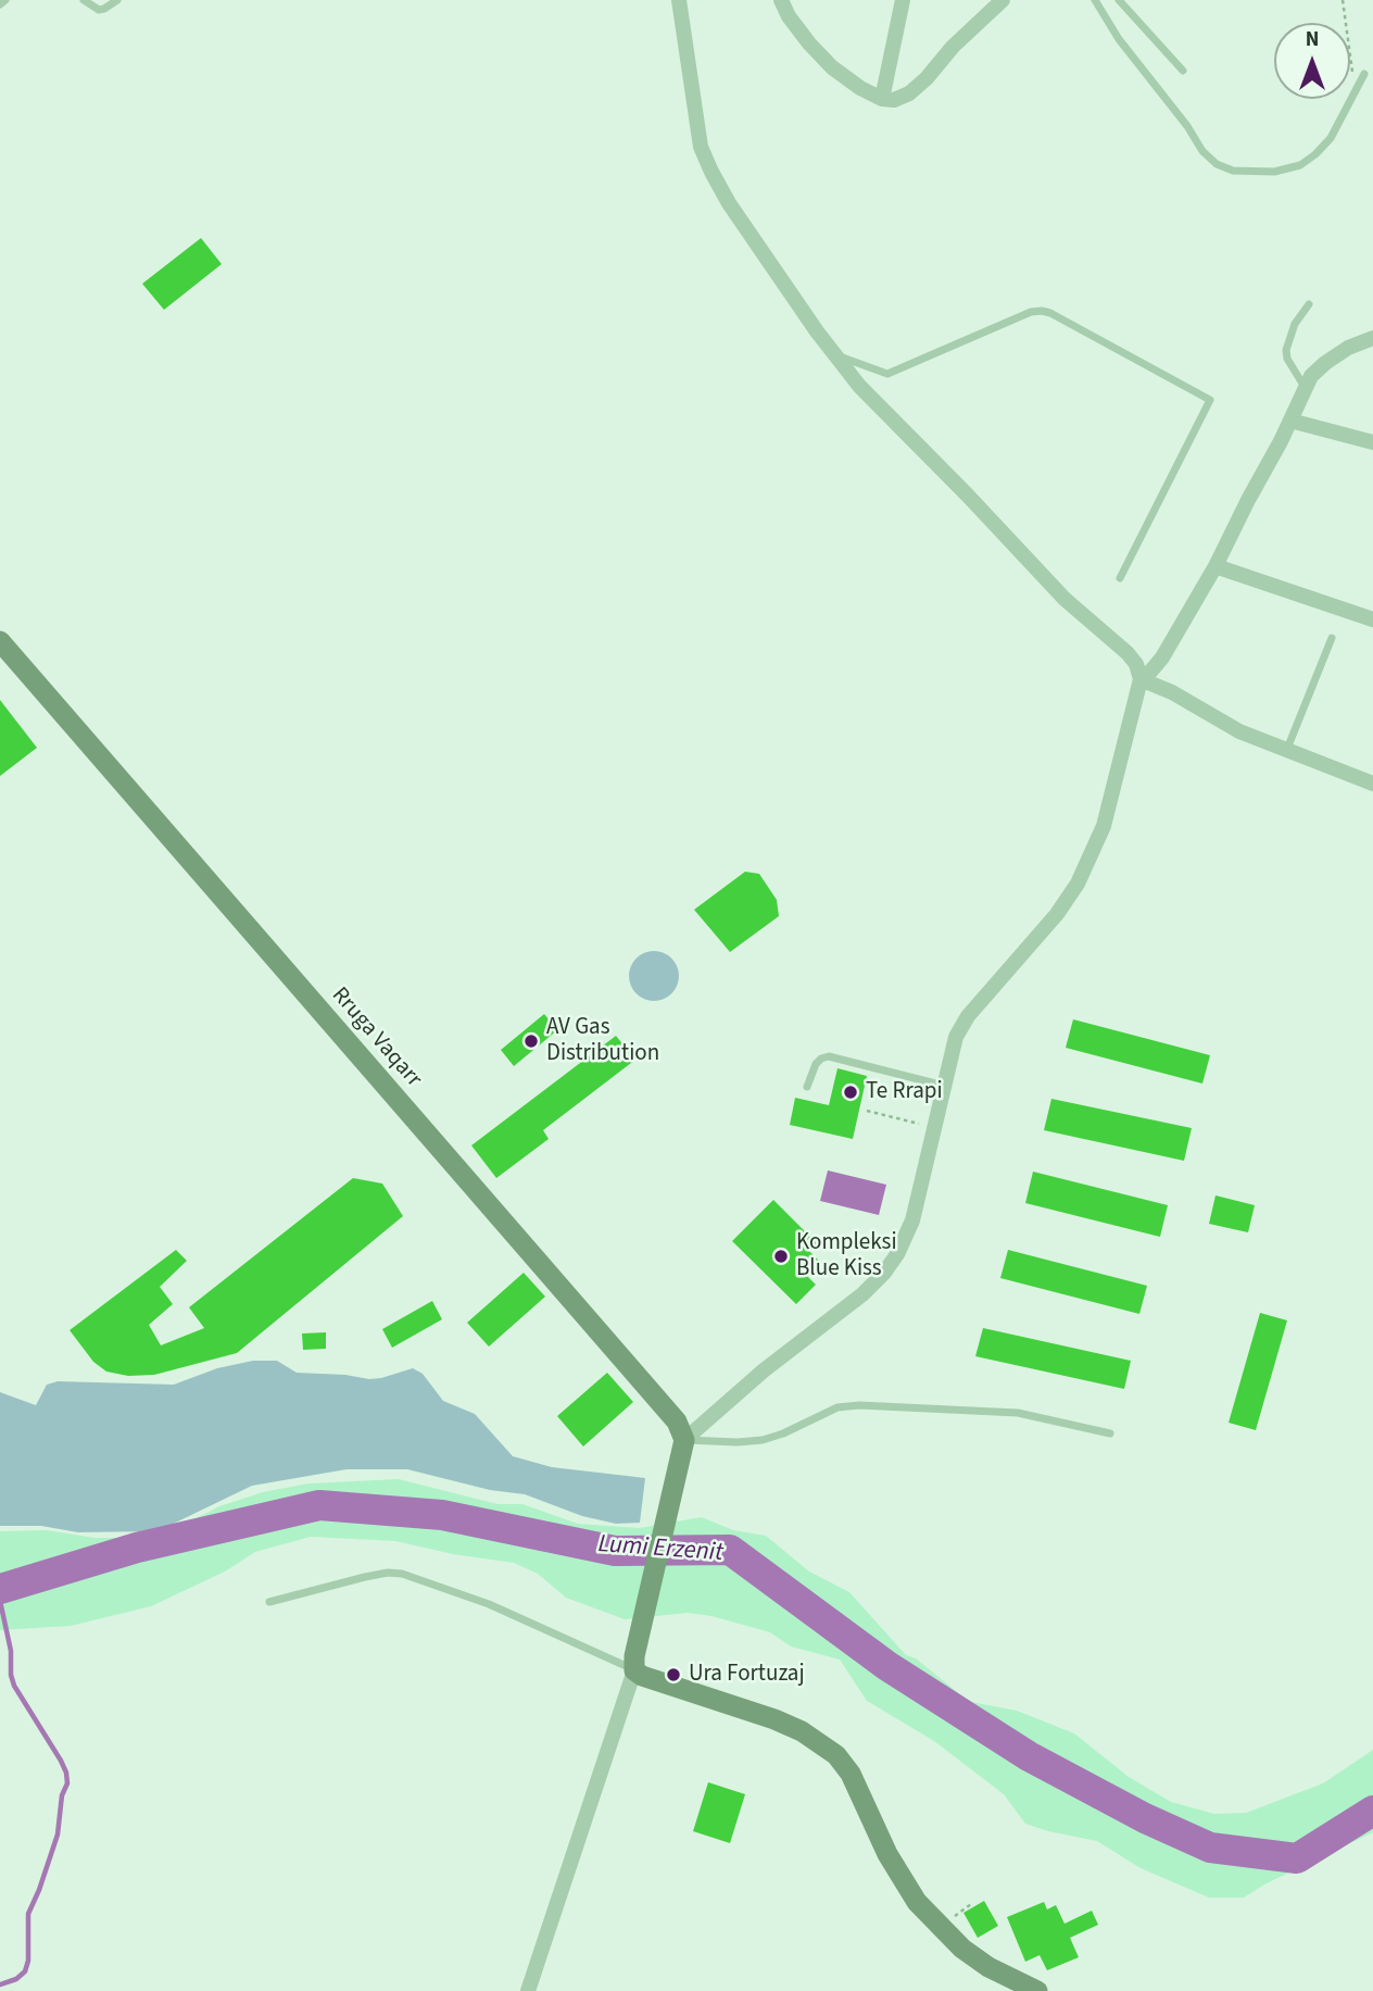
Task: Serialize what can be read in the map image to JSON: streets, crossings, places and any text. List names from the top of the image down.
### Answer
{
  "streets": {
    "main road": ["Rruga Vaqarr"]
  },
  "water": ["Lumi Erzenit"],
  "places": [
    "AV Gas Distribution",
    "Te Rrapi",
    "Kompleksi Blue Kiss",
    "Ura Fortuzaj"
  ],
  "north": "top"
}
